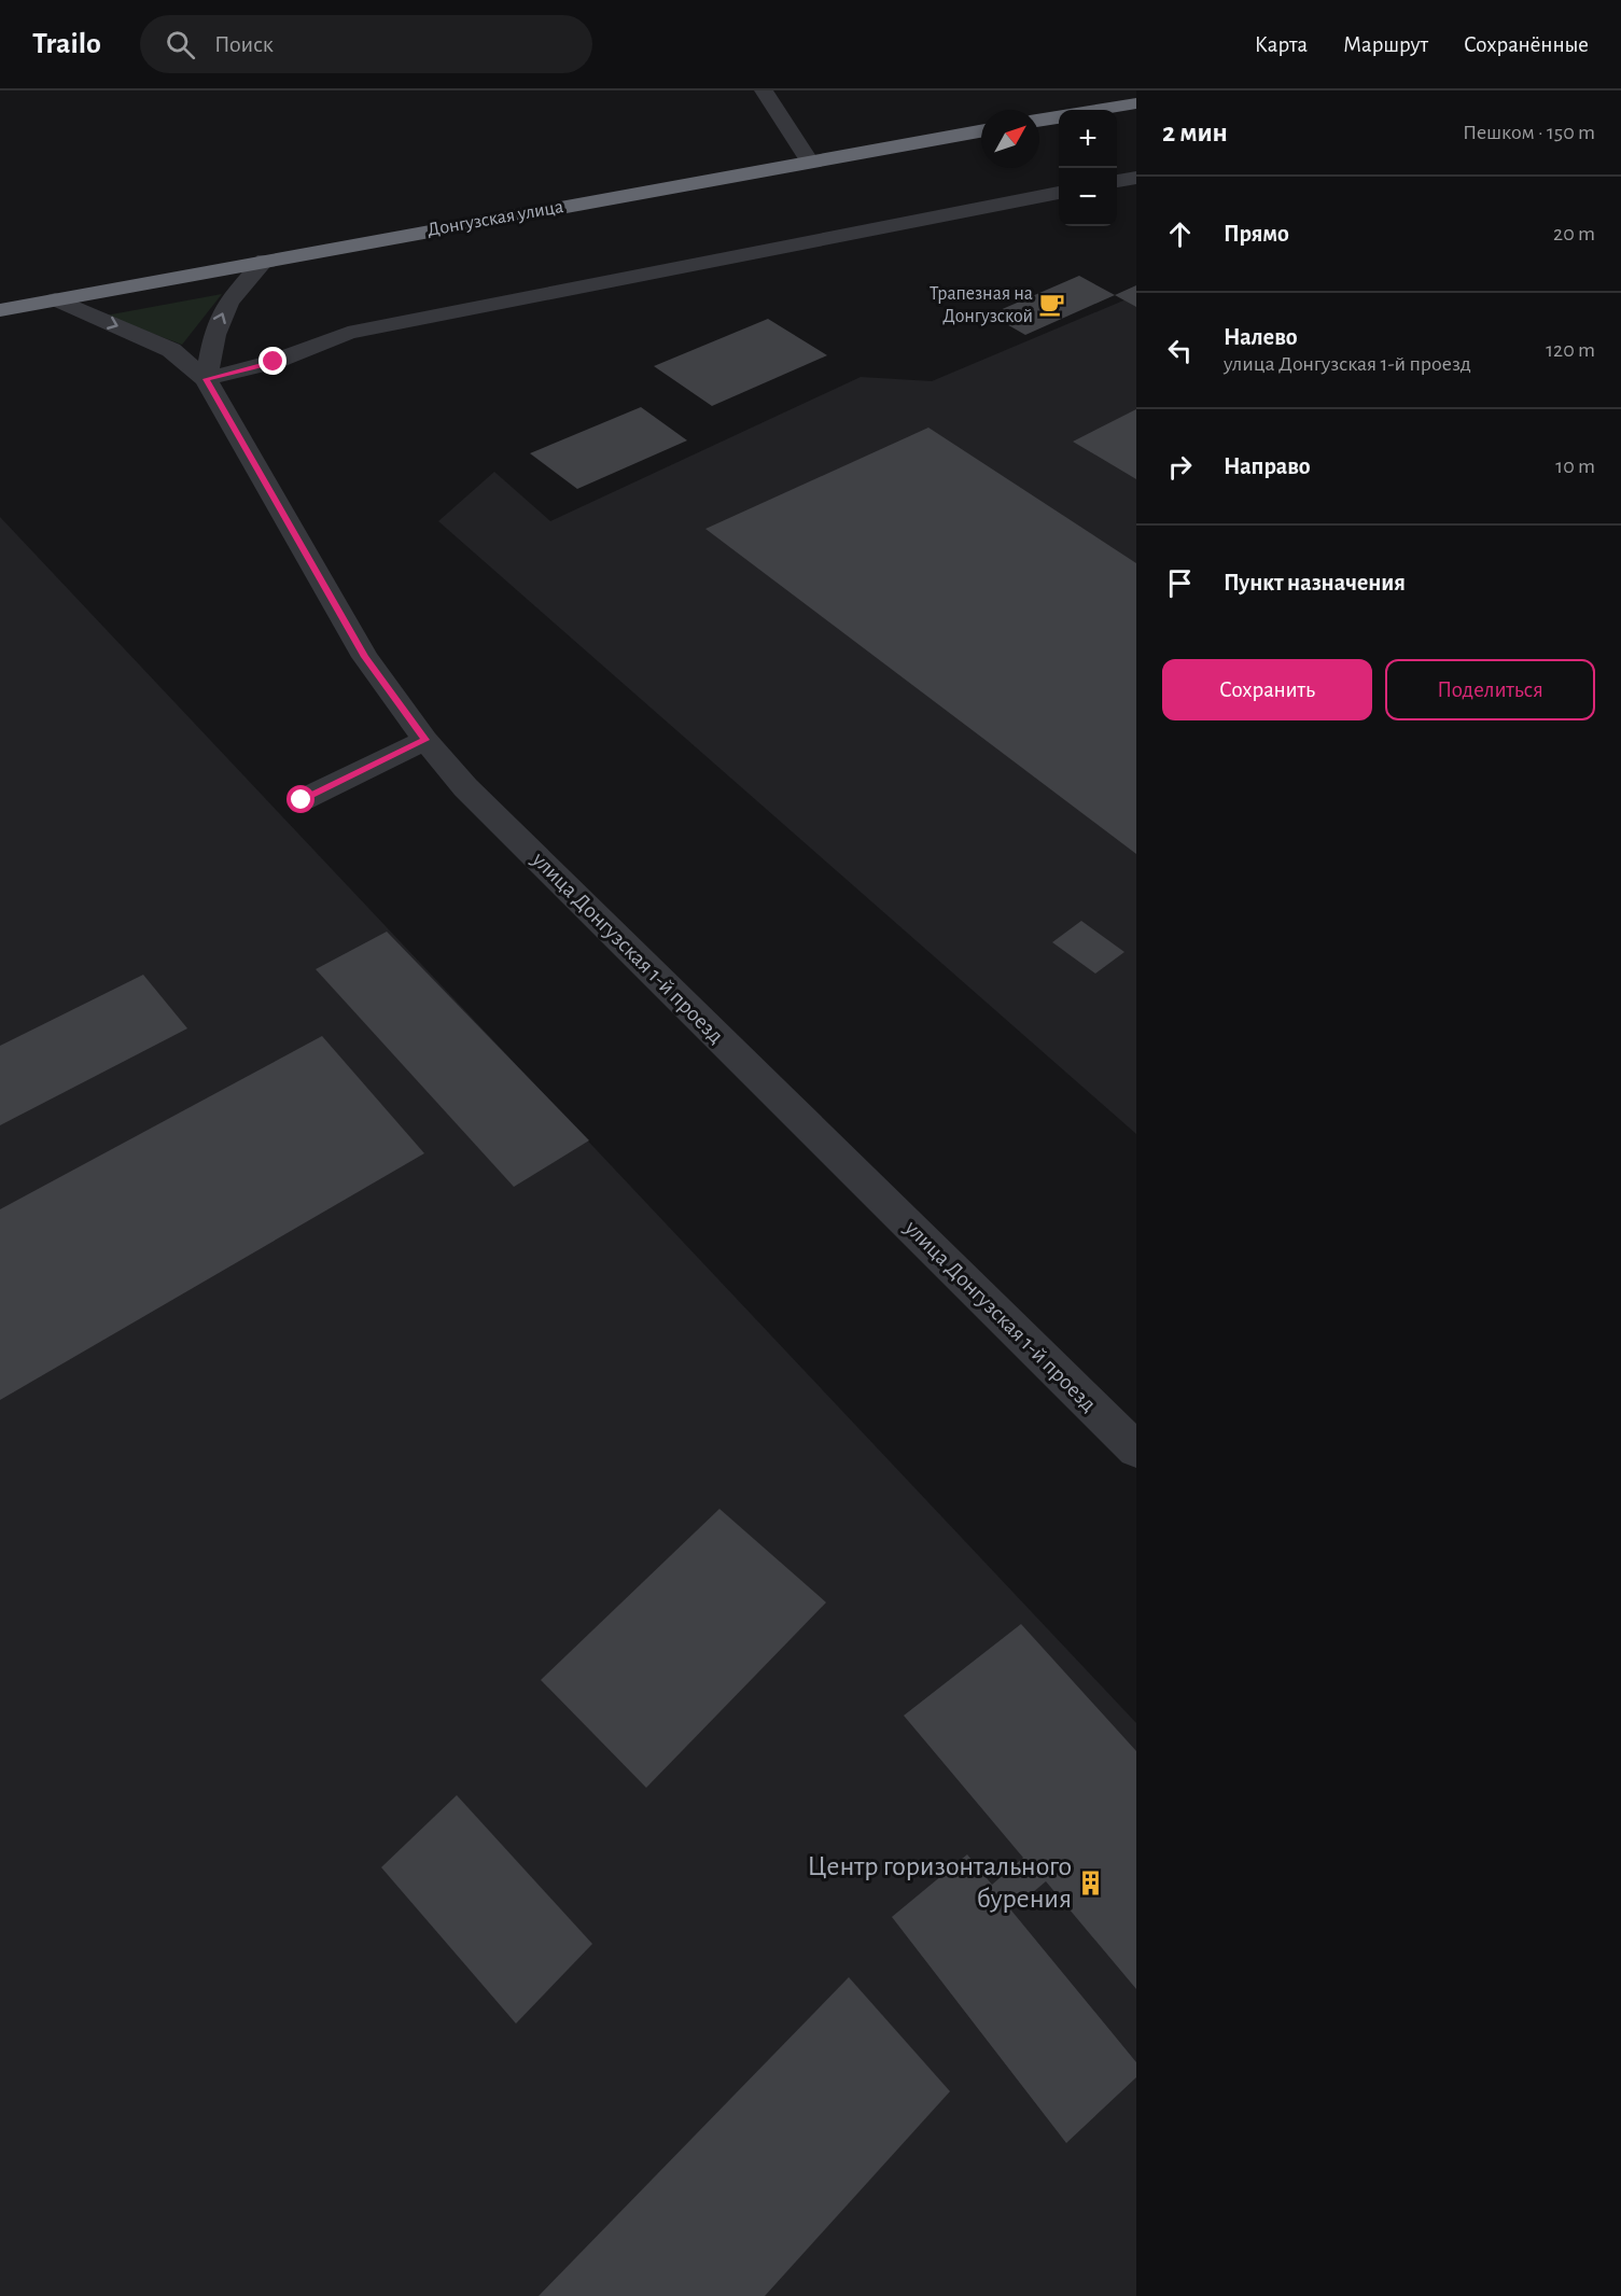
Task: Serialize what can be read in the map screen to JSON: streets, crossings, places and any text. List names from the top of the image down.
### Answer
{
  "streets": {
    "highway": ["Донгузская улица"],
    "street": ["улица Донгузская 1-й проезд"]
  },
  "places": {
    "cafe": ["Трапезная на Донгузской"],
    "building": ["Центр горизонтального бурения"]
  },
  "north": "top right",
  "page": {
    "header": "Trailo",
    "search": "Поиск",
    "nav": ["Карта", "Маршрут", "Сохранённые"],
    "heading": ["2 мин", "Пешком · 150 m"],
    "map_buttons": ["+", "−"],
    "list": [
      ["Прямо", "20 m"],
      ["Налево", "улица Донгузская 1-й проезд", "120 m"],
      ["Направо", "10 m"],
      "Пункт назначения"
    ],
    "buttons": ["Сохранить", "Поделиться"]
  }
}
